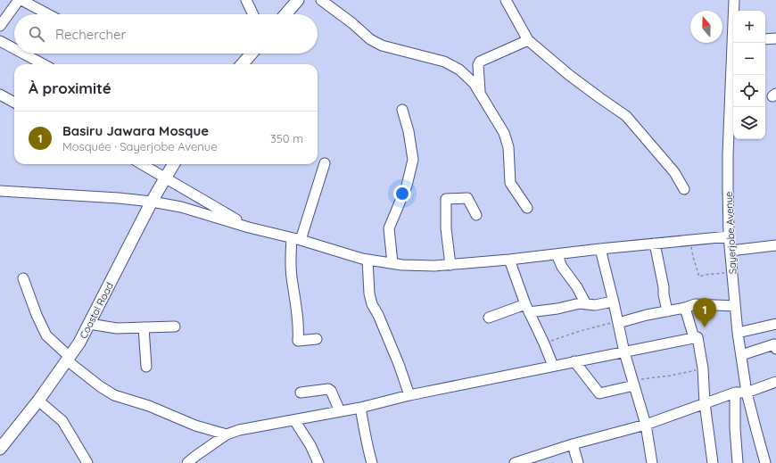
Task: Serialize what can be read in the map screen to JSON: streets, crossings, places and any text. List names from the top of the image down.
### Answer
{
  "streets": {
    "main road": ["Coastal Road"],
    "street": ["Sayerjobe Avenue"]
  },
  "north": "top",
  "page": {
    "map_buttons": ["+", "−"],
    "search": "Rechercher",
    "heading": "À proximité",
    "list": [
      {
        "mark": "1",
        "name": "Basiru Jawara Mosque",
        "note": "Mosquée · Sayerjobe Avenue",
        "value": "350 m"
      }
    ],
    "pins": "1"
  }
}
